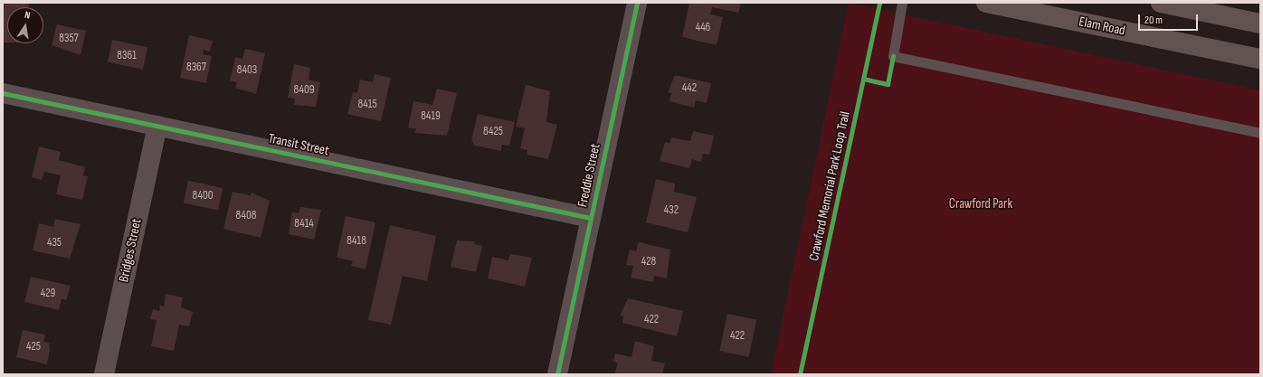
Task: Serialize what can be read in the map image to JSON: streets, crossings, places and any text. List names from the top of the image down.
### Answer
{
  "streets": {
    "main road": ["Elam Road"],
    "street": ["Transit Street", "Freddie Street", "Bridges Street"],
    "cycle path": ["Crawford Memorial Park Loop Trail"]
  },
  "crossings": [
    ["Transit Street", "Freddie Street"],
    ["Transit Street", "Bridges Street"]
  ],
  "parks": ["Crawford Park"],
  "house_numbers": [
    "446",
    "8357",
    "8361",
    "8367",
    "8403",
    "442",
    "8409",
    "8415",
    "8419",
    "8425",
    "8400",
    "432",
    "8408",
    "8414",
    "8418",
    "435",
    "428",
    "429",
    "422",
    "422",
    "425"
  ],
  "scale_bar": "20 m",
  "north": "top"
}
